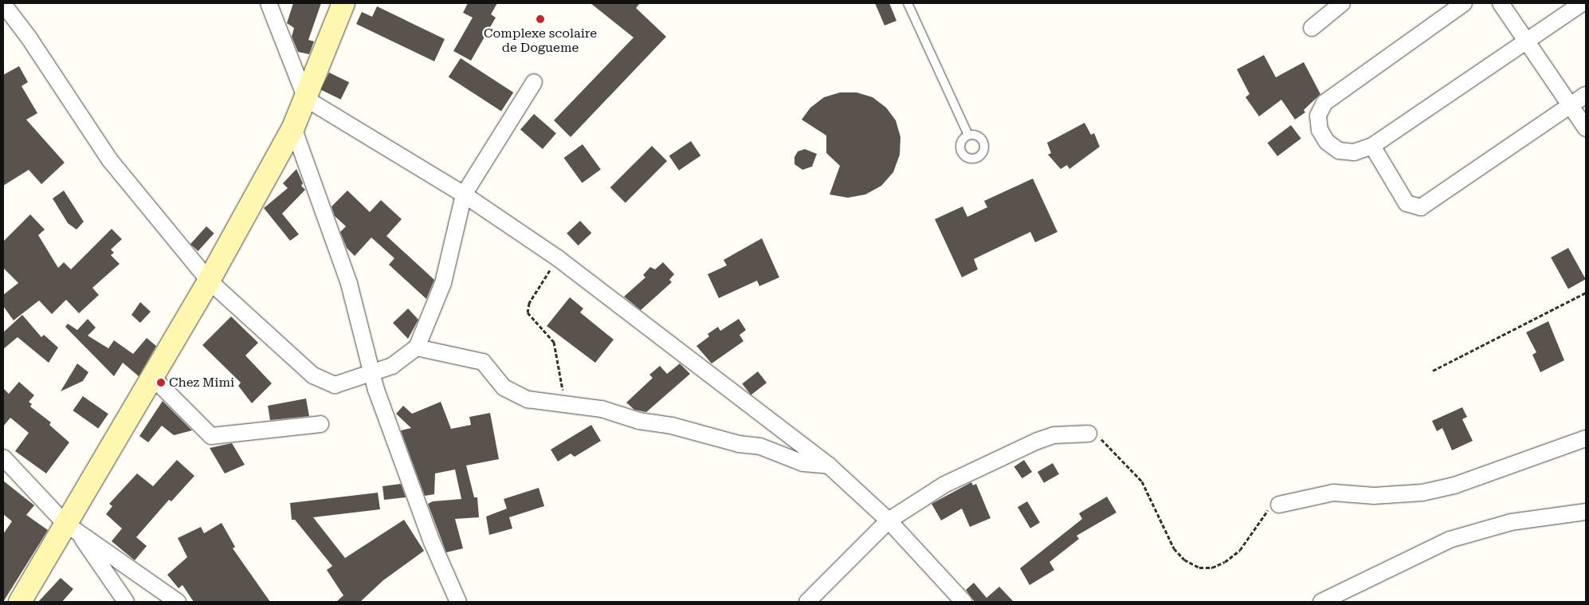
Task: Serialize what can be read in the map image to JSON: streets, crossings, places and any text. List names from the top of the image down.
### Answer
{
  "places": ["Complexe scolaire de Dogueme", "Chez Mimi"]
}
